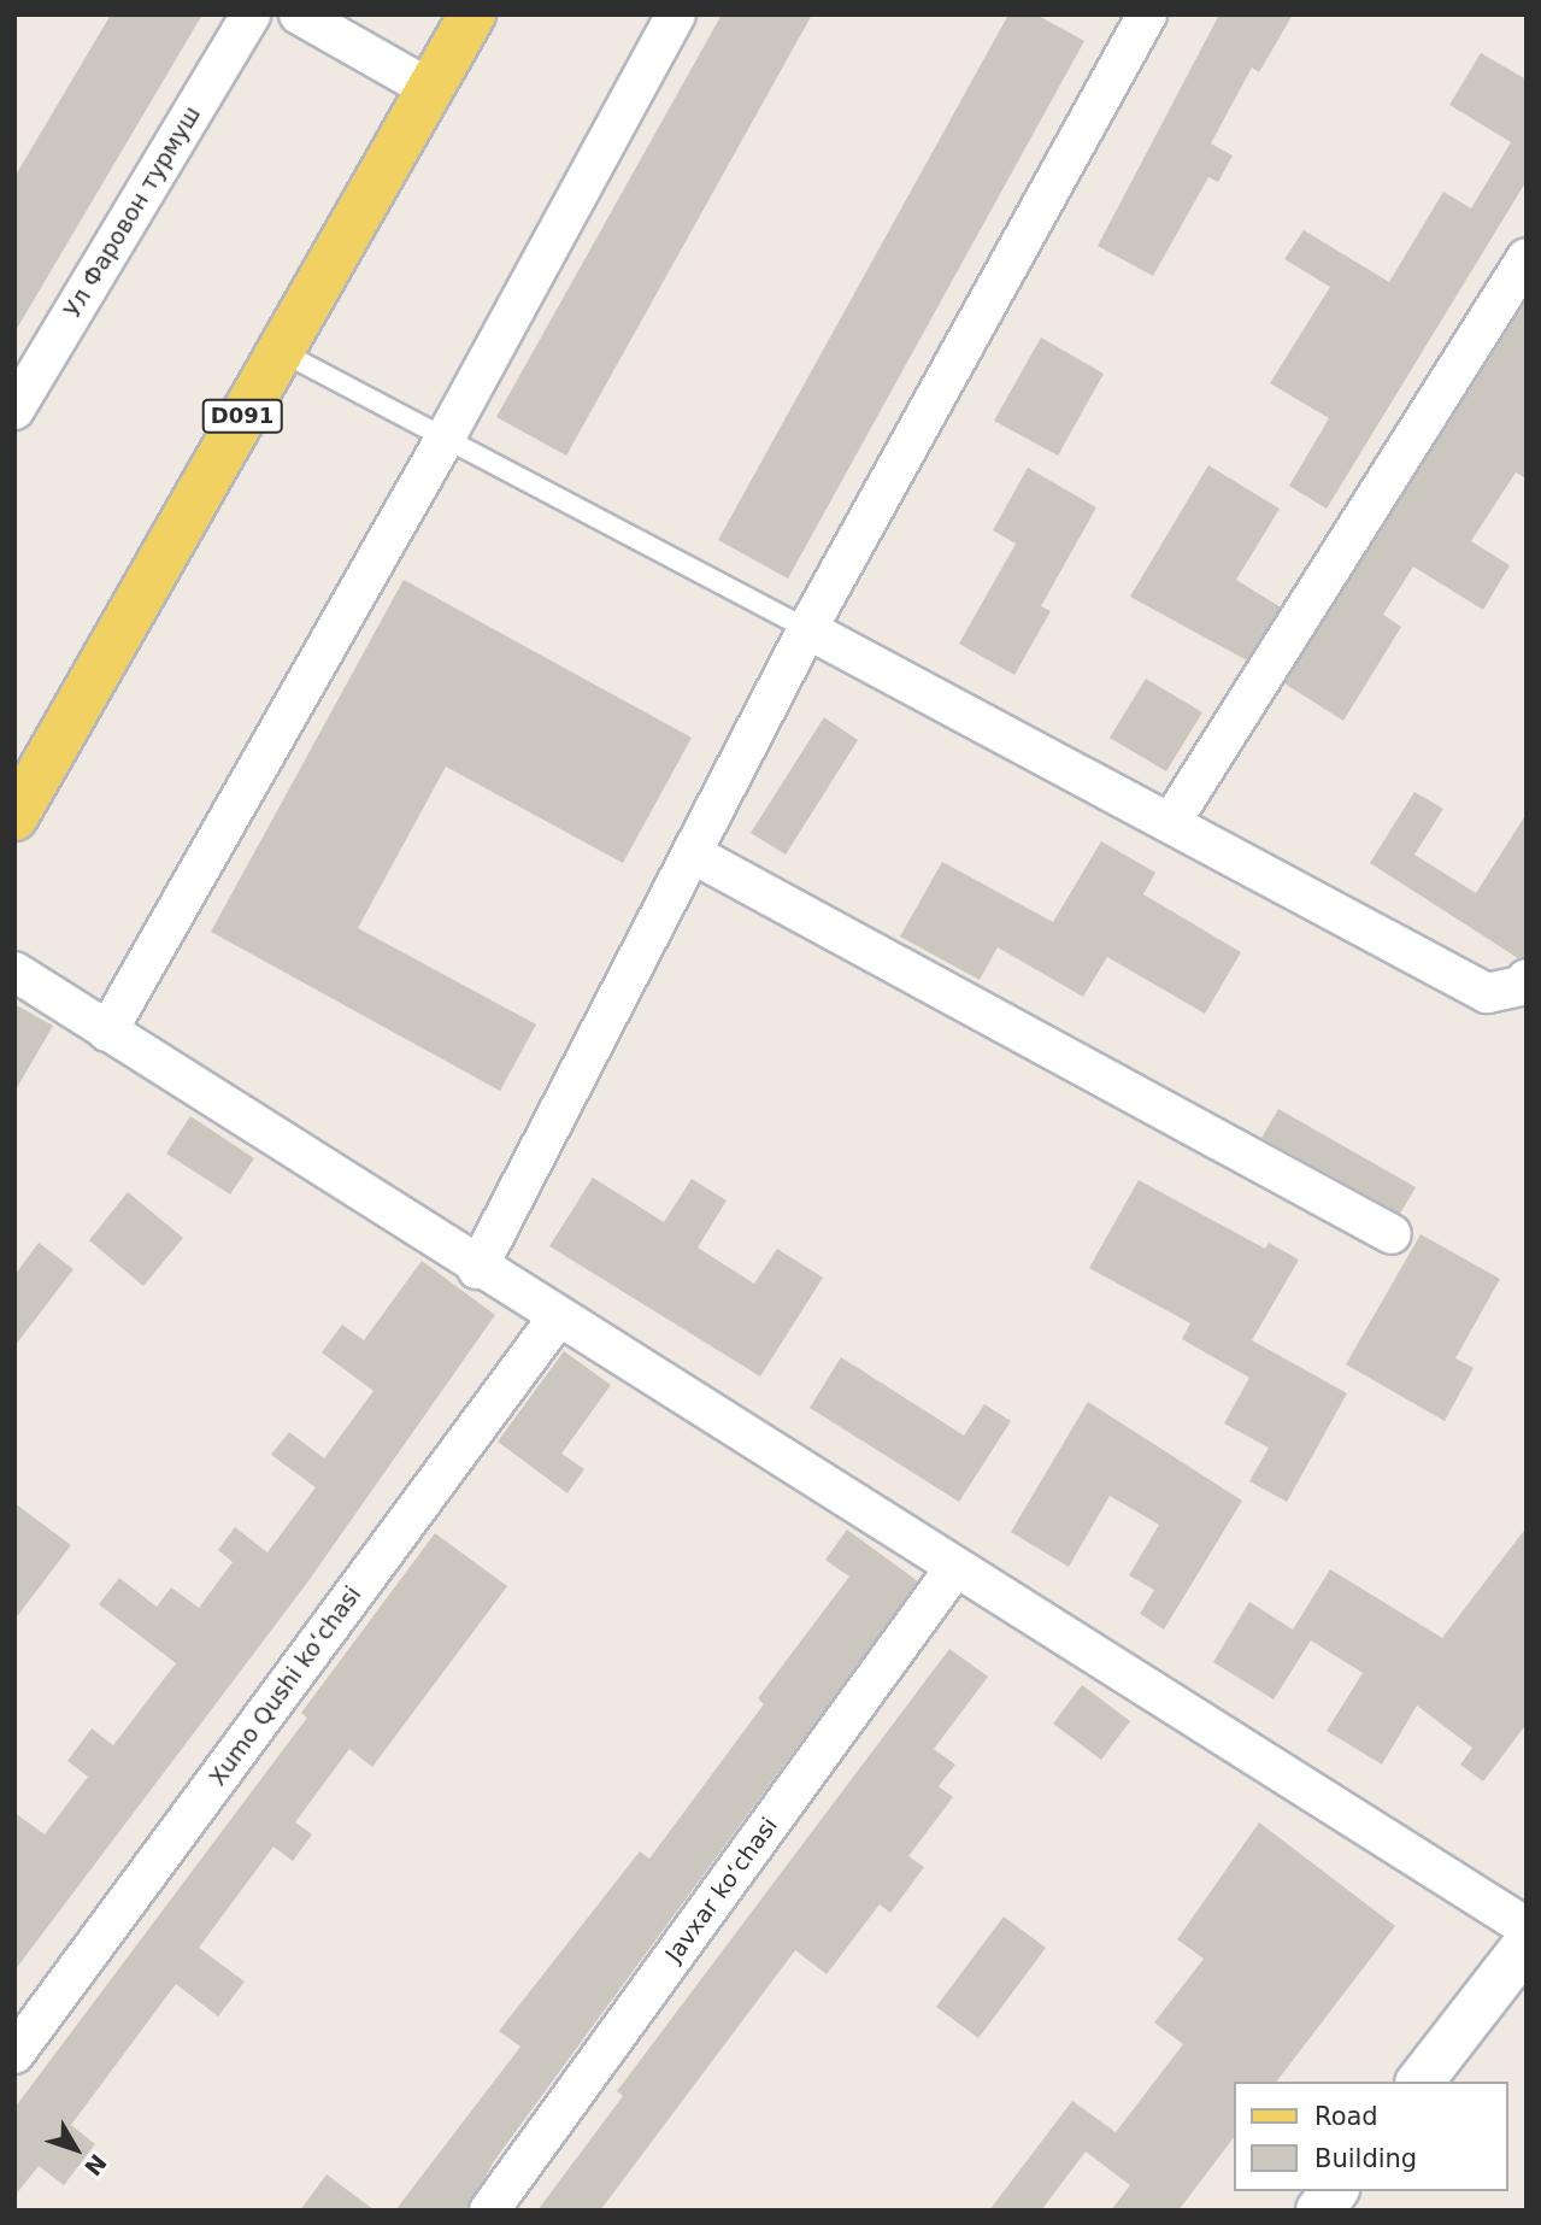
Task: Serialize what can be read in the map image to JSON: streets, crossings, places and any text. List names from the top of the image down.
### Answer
{
  "streets": {
    "main road": ["D091"],
    "street": ["Ул Фаровон турмуш", "Xumo Qushi koʻchasi", "Javxar koʻchasi"]
  },
  "legend": ["Road", "Building"],
  "north": "bottom right"
}
